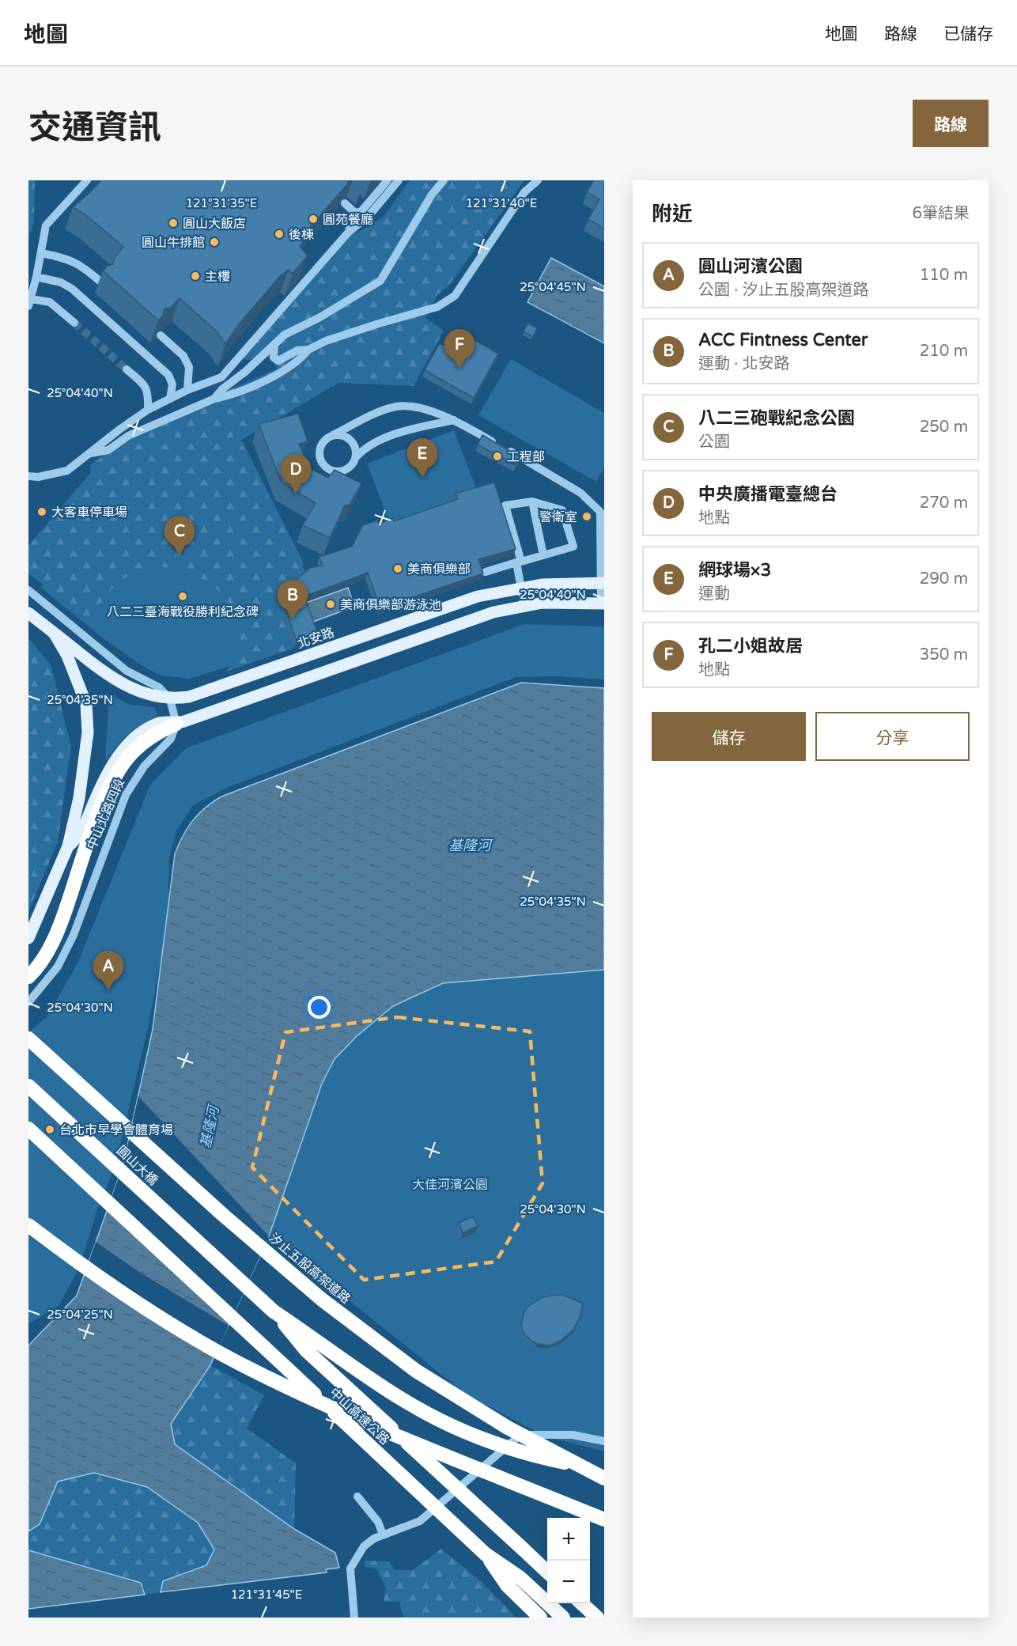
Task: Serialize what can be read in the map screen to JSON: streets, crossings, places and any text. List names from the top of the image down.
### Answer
{
  "streets": {
    "highway": ["圓山大橋", "汐止五股高架道路", "中山高速公路"],
    "main road": ["北安路", "中山北路四段"]
  },
  "crossings": [
    ["北安路", "中山北路四段"],
    ["圓山大橋", "中山高速公路"]
  ],
  "water": ["基隆河"],
  "parks": ["大佳河濱公園"],
  "places": [
    "圓苑餐廳",
    "圓山大飯店",
    "後棟",
    "圓山牛排館",
    "主樓",
    "工程部",
    "大客車停車場",
    "警衛室",
    "美商俱樂部",
    "八二三臺海戰役勝利紀念碑",
    "美商俱樂部游泳池",
    "台北市早學會體育場"
  ],
  "page": {
    "header": "地圖",
    "nav": ["地圖", "路線", "已儲存"],
    "title": "交通資訊",
    "buttons": [
      "路線",
      ["儲存", "分享"]
    ],
    "heading": ["附近", "6筆結果"],
    "list": [
      {
        "mark": "A",
        "name": "圓山河濱公園",
        "note": "公園 · 汐止五股高架道路",
        "value": "110 m"
      },
      {
        "mark": "B",
        "name": "ACC Fintness Center",
        "note": "運動 · 北安路",
        "value": "210 m"
      },
      {
        "mark": "C",
        "name": "八二三砲戰紀念公園",
        "note": "公園",
        "value": "250 m"
      },
      {
        "mark": "D",
        "name": "中央廣播電臺總台",
        "note": "地點",
        "value": "270 m"
      },
      {
        "mark": "E",
        "name": "網球場×3",
        "note": "運動",
        "value": "290 m"
      },
      {
        "mark": "F",
        "name": "孔二小姐故居",
        "note": "地點",
        "value": "350 m"
      }
    ],
    "pins": [
      "F",
      "E",
      "D",
      "C",
      "B",
      "A"
    ],
    "map_buttons": ["+", "−"]
  },
  "coordinates": [
    "121°31'40\"E",
    "121°31'35\"E",
    "25°04'45\"N",
    "25°04'40\"N",
    "25°04'35\"N",
    "25°04'30\"N",
    "25°04'25\"N",
    "121°31'45\"E"
  ]
}
